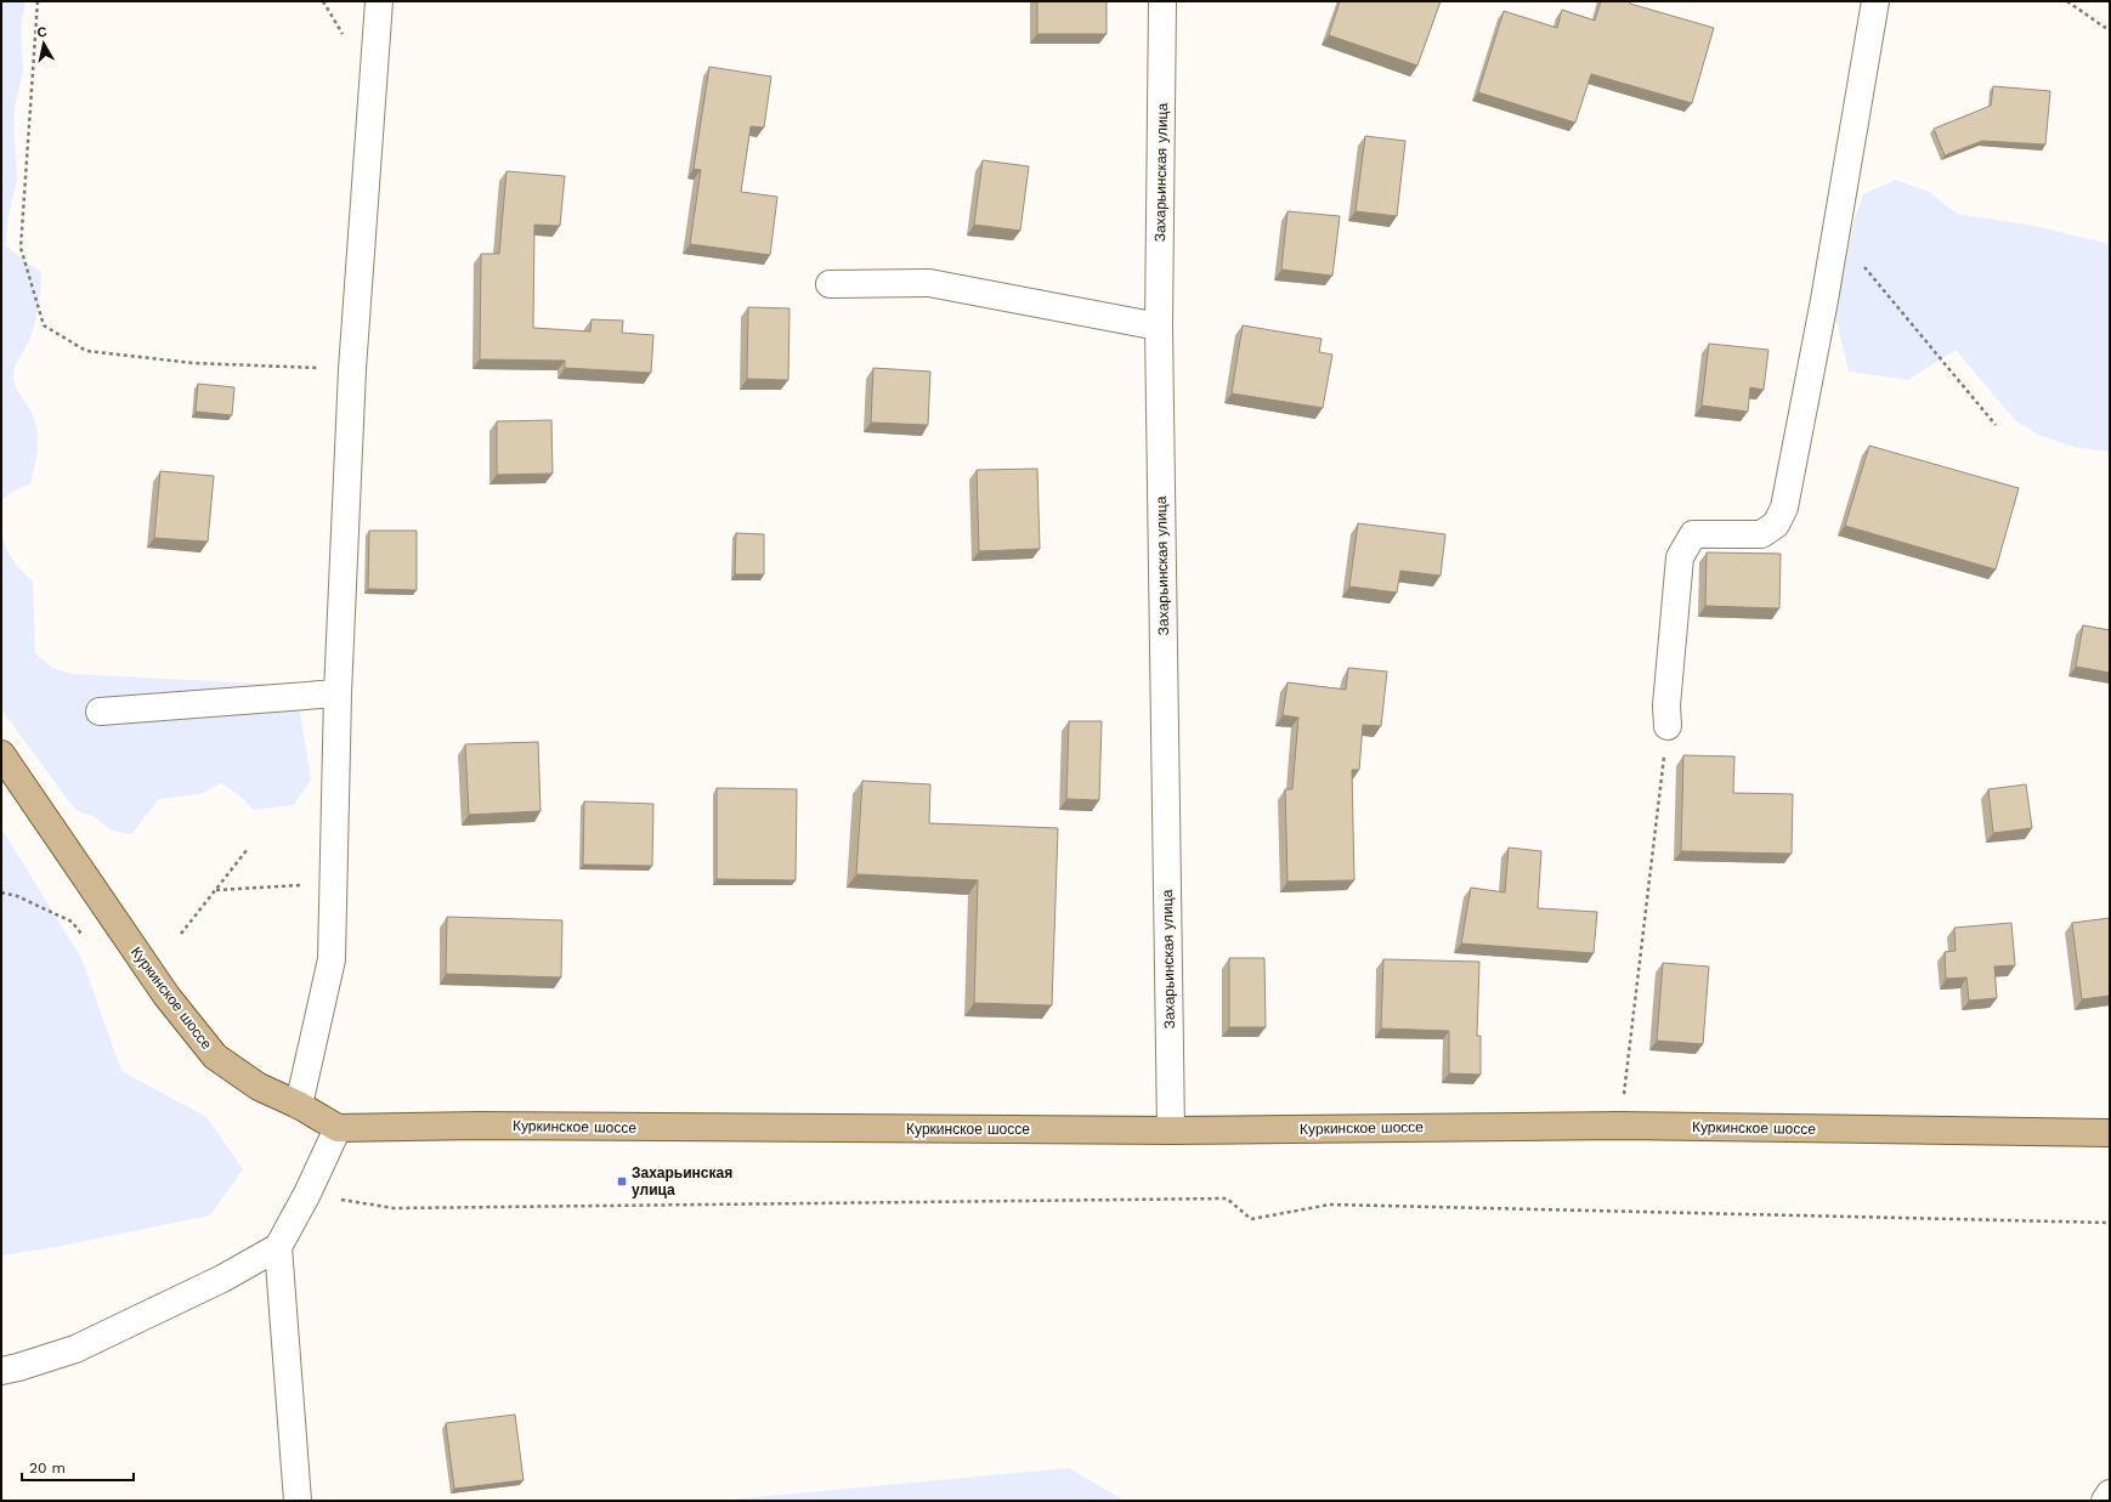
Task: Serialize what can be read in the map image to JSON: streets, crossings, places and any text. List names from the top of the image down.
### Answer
{
  "streets": {
    "main road": ["Куркинское шоссе"],
    "street": ["Захарьинская улица"]
  },
  "crossings": [
    ["Захарьинская улица", "Куркинское шоссе"]
  ],
  "places": {
    "transit": ["Захарьинская улица"]
  },
  "scale_bar": "20 m",
  "north": "top"
}
